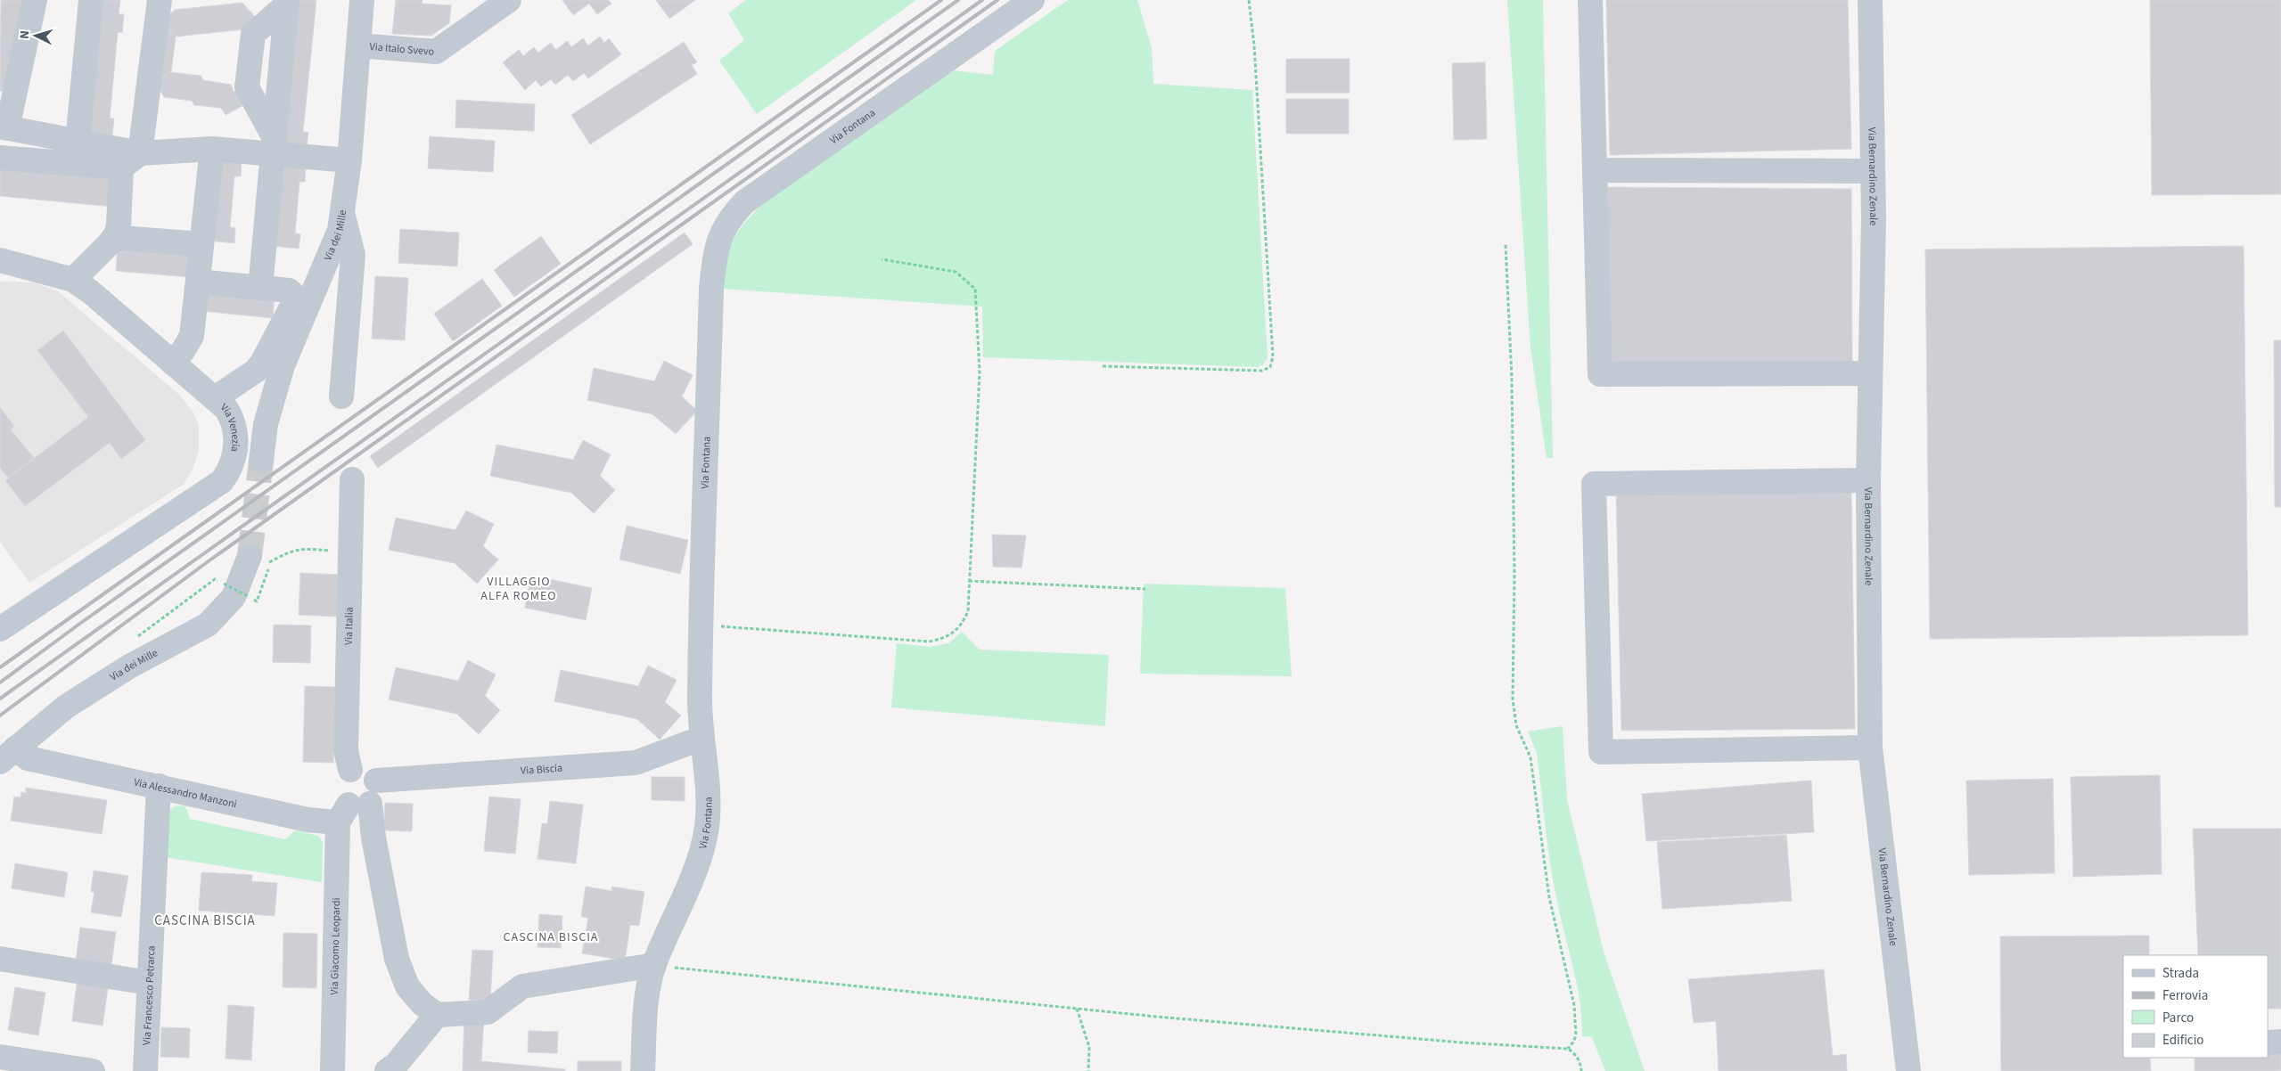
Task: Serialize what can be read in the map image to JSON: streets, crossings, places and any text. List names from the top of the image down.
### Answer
{
  "streets": {
    "street": [
      "Via Italo Svevo",
      "Via Fontana",
      "Via Bernardino Zenale",
      "Via dei Mille",
      "Via Venezia",
      "Via Italia",
      "Via Biscia",
      "Via Alessandro Manzoni",
      "Via Giacomo Leopardi",
      "Via Francesco Petrarca"
    ]
  },
  "crossings": [
    ["Via Italo Svevo", "Via dei Mille"],
    ["Via Fontana", "Via Biscia"],
    ["Via dei Mille", "Via Alessandro Manzoni"],
    ["Via Alessandro Manzoni", "Via Giacomo Leopardi"],
    ["Via Alessandro Manzoni", "Via Francesco Petrarca"]
  ],
  "districts": ["VILLAGGIO ALFA ROMEO", "CASCINA BISCIA", "CASCINA BISCIA"],
  "legend": [
    "Strada",
    "Ferrovia",
    "Parco",
    "Edificio"
  ],
  "north": "left"
}
